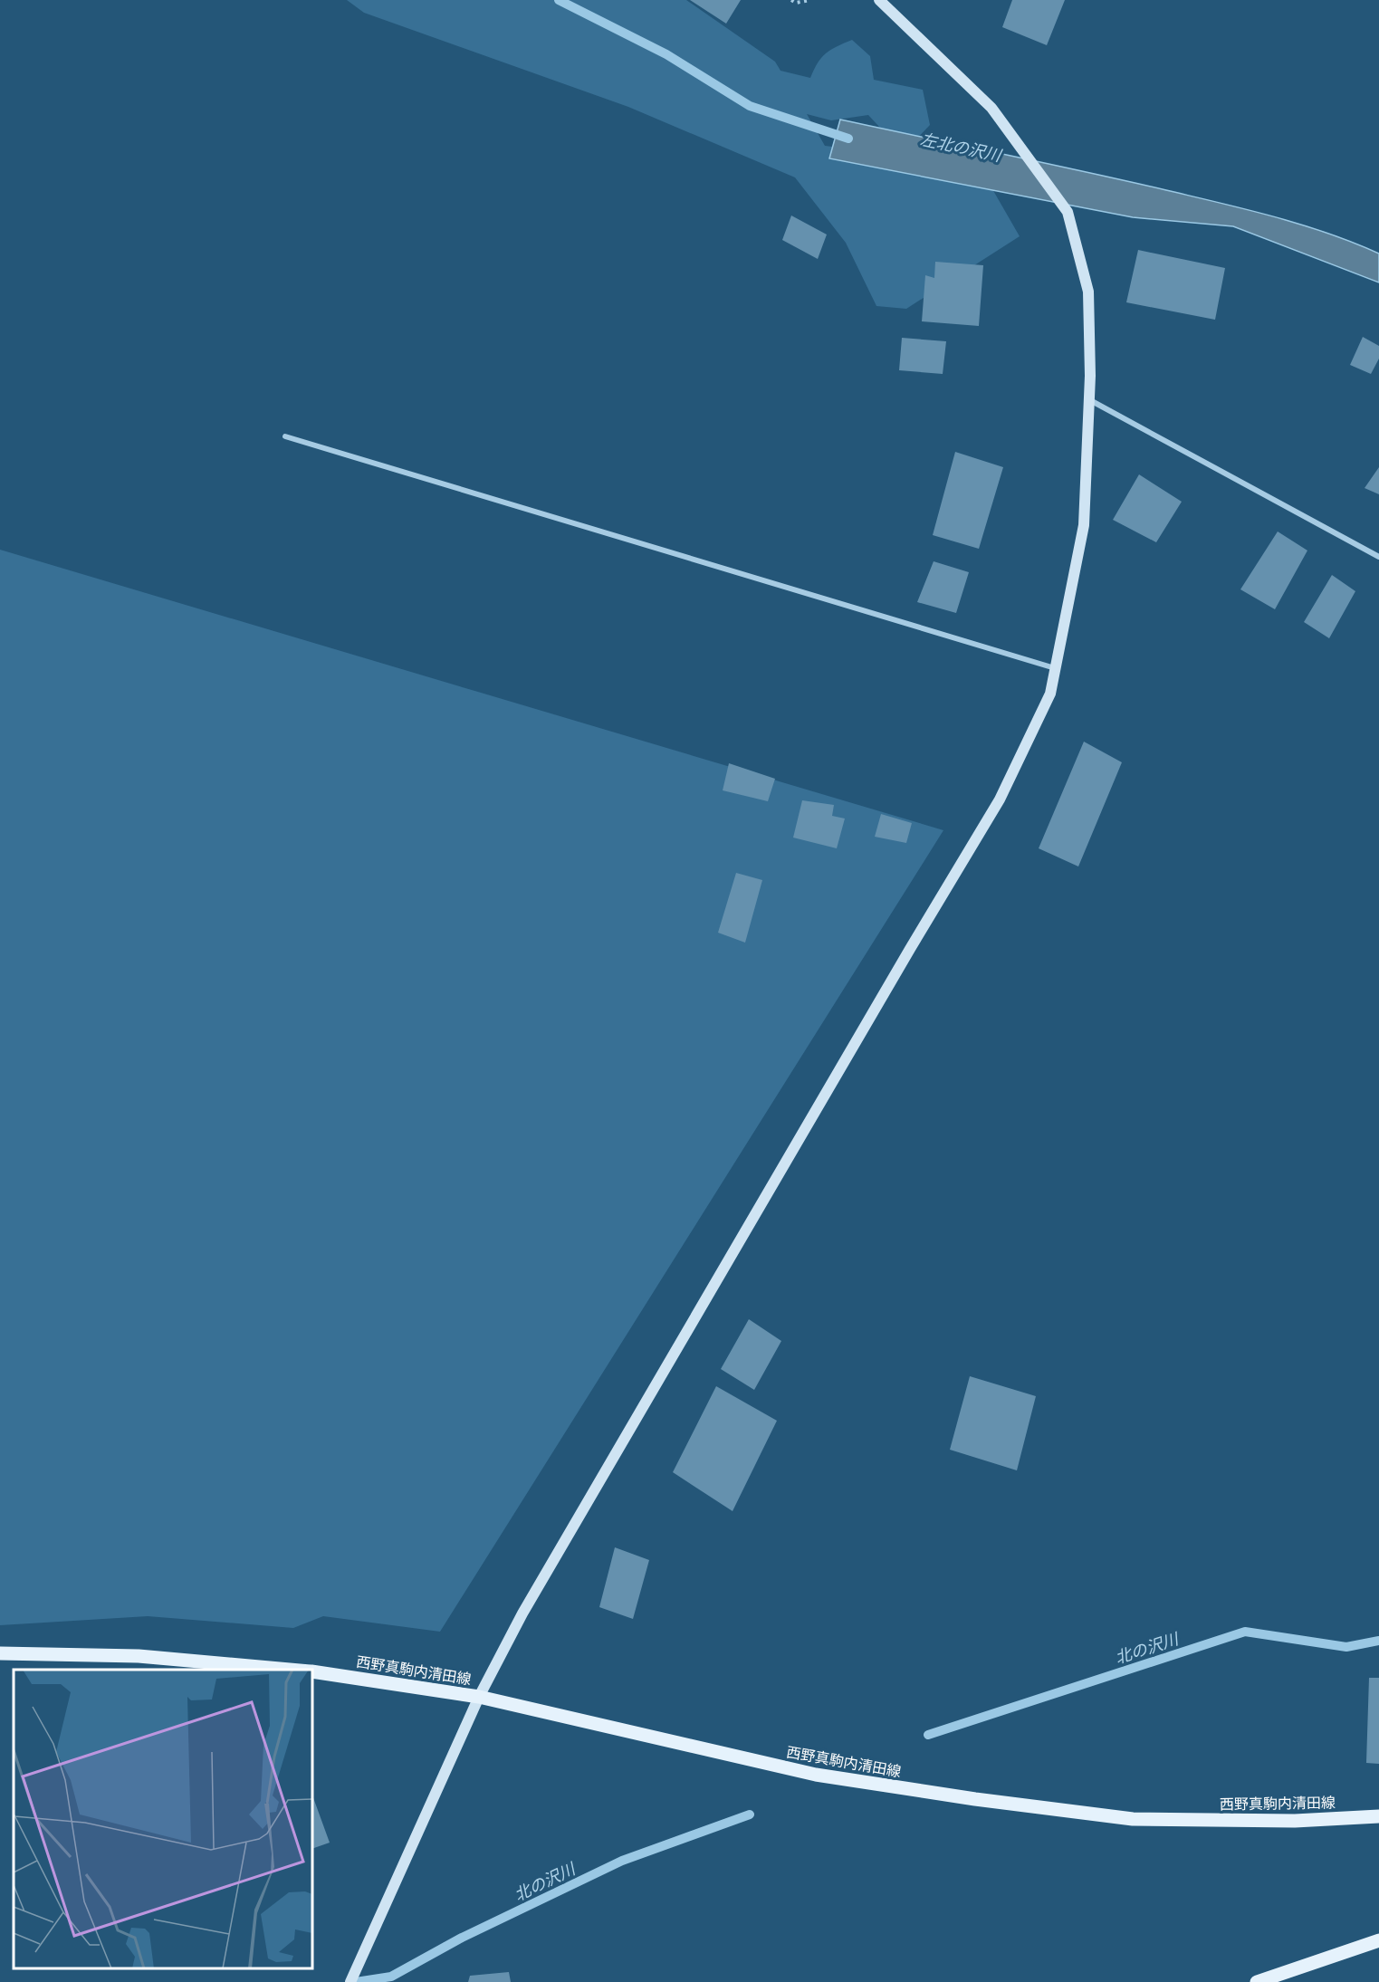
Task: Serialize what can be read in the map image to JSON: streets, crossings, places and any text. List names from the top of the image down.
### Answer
{
  "streets": {
    "main road": ["西野真駒内清田線"]
  },
  "water": ["左北の沢川", "北の沢川"]
}
